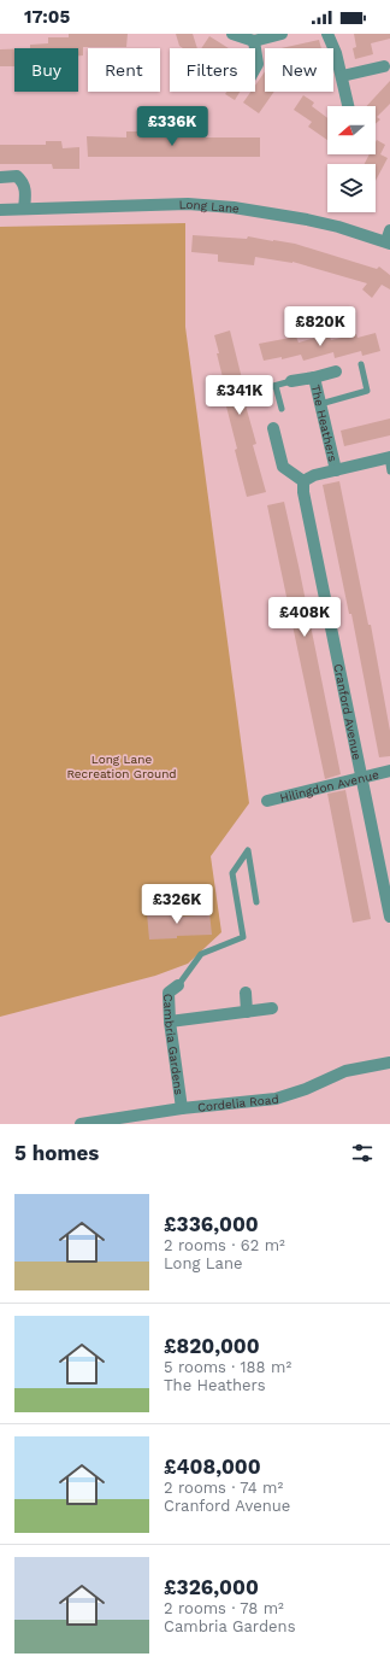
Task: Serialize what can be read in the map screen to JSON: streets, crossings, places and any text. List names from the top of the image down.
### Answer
{
  "streets": {
    "street": [
      "Long Lane",
      "The Heathers",
      "Cranford Avenue",
      "Hilingdon Avenue",
      "Cambria Gardens",
      "Cordelia Road"
    ]
  },
  "crossings": [
    ["Cranford Avenue", "Hilingdon Avenue"],
    ["Cambria Gardens", "Cordelia Road"]
  ],
  "parks": ["Long Lane Recreation Ground"],
  "north": "left",
  "page": {
    "status": "17:05",
    "chip": [
      "Buy",
      "Rent",
      "Filters",
      "New"
    ],
    "price": [
      "£336K",
      "£820K",
      "£341K",
      "£408K",
      "£326K"
    ],
    "heading": "5 homes",
    "list": [
      {
        "name": "£336,000",
        "note": "2 rooms · 62 m² · Long Lane"
      },
      {
        "name": "£820,000",
        "note": "5 rooms · 188 m² · The Heathers"
      },
      {
        "name": "£408,000",
        "note": "2 rooms · 74 m² · Cranford Avenue"
      },
      {
        "name": "£326,000",
        "note": "2 rooms · 78 m² · Cambria Gardens"
      }
    ]
  }
}
